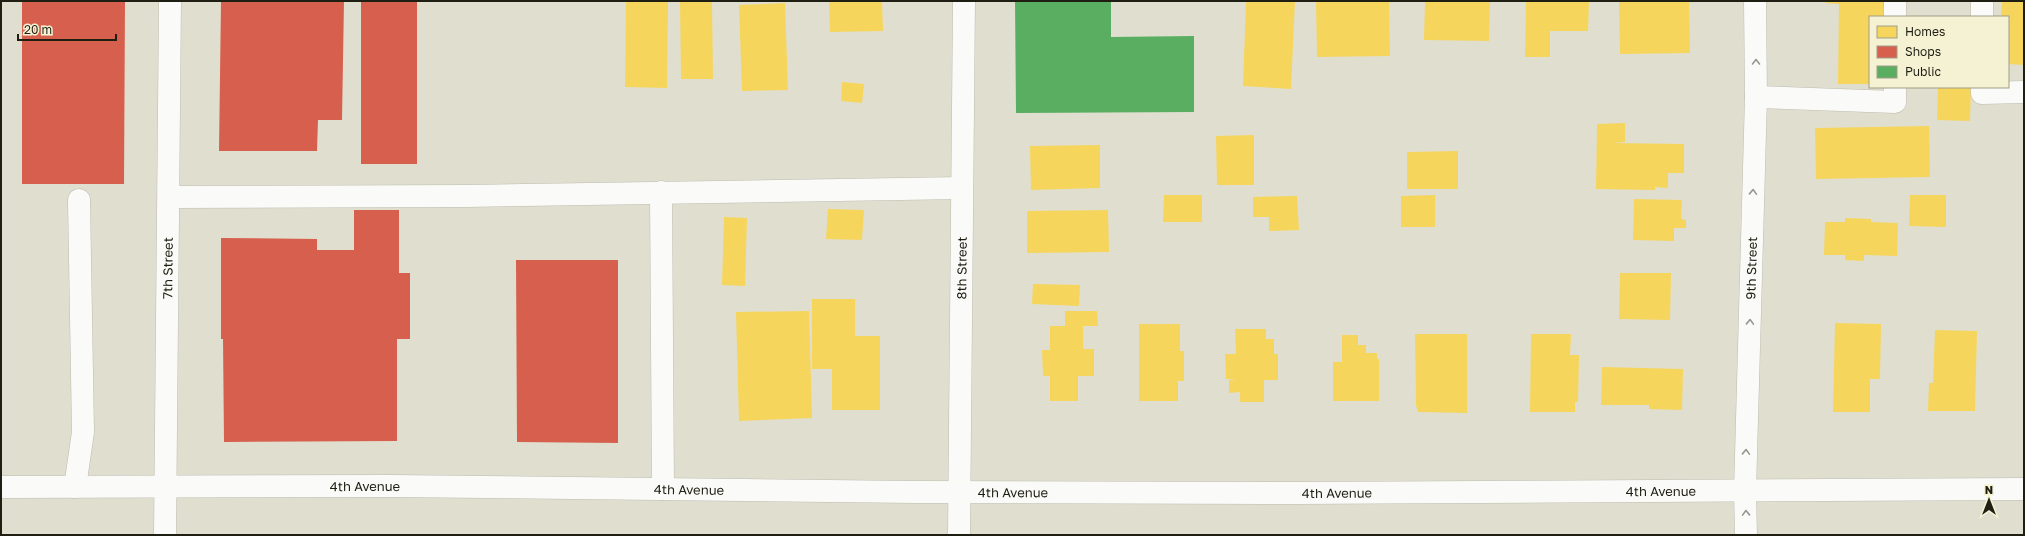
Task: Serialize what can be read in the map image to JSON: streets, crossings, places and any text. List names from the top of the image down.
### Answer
{
  "streets": {
    "street": [
      "7th Street",
      "8th Street",
      "9th Street",
      "4th Avenue"
    ]
  },
  "crossings": [
    ["7th Street", "4th Avenue"],
    ["8th Street", "4th Avenue"],
    ["9th Street", "4th Avenue"]
  ],
  "one_way": ["9th Street"],
  "legend": ["Homes", "Shops", "Public"],
  "scale_bar": "20 m",
  "north": "top"
}
